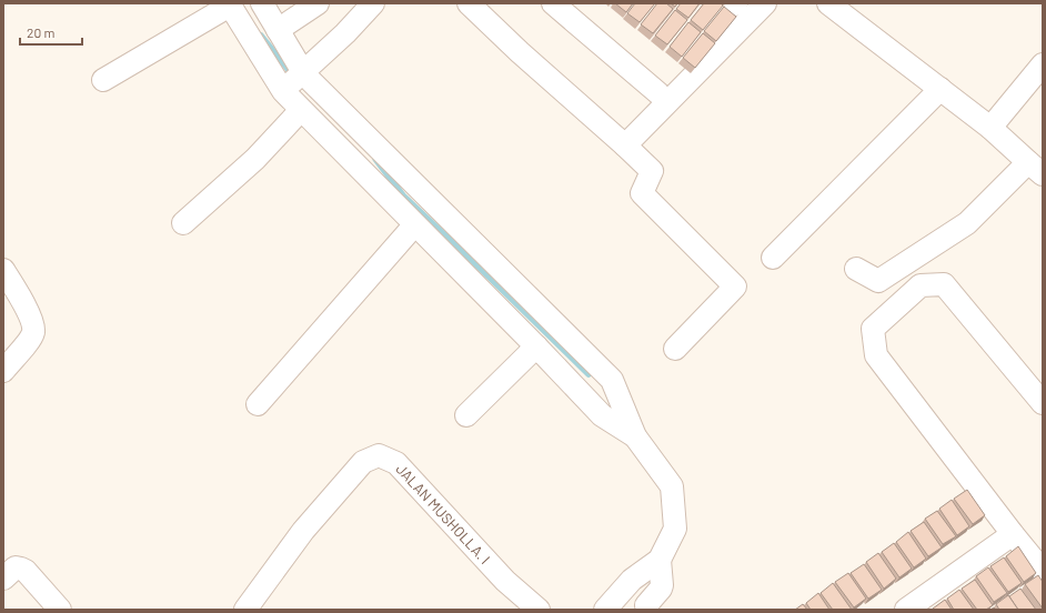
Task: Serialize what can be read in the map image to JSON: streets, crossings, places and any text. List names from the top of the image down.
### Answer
{
  "streets": {
    "street": ["JALAN MUSHOLLA. I"]
  },
  "scale_bar": "20 m"
}
